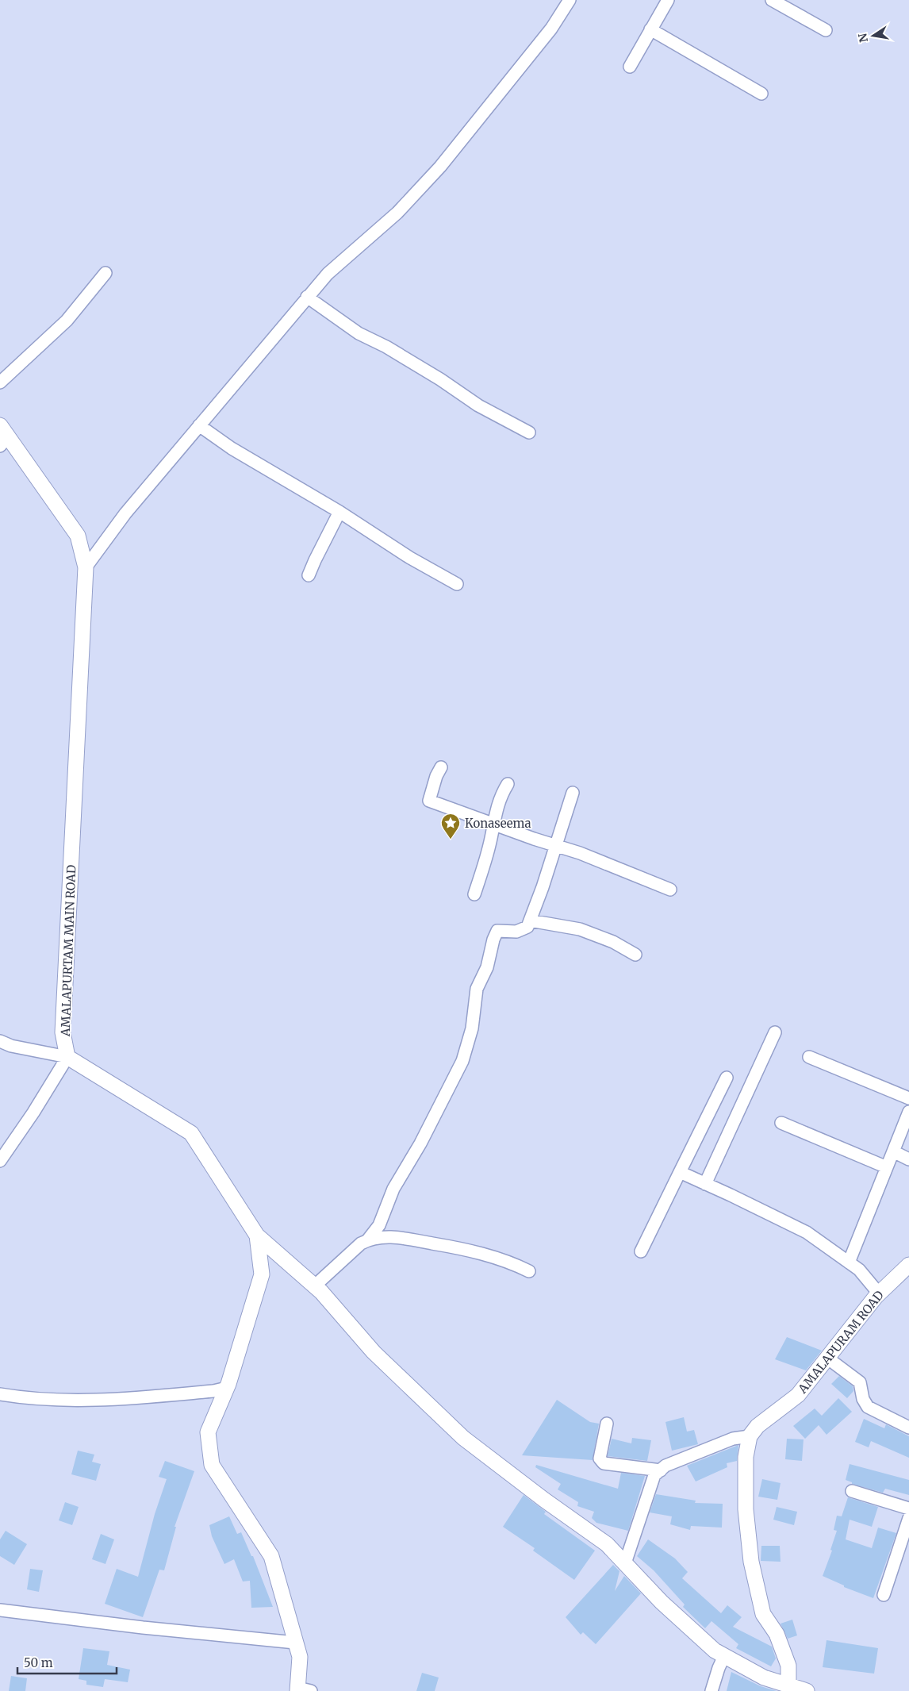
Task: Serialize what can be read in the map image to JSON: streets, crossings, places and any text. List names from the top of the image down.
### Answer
{
  "streets": {
    "street": ["AMALAPURTAM MAIN ROAD", "AMALAPURAM ROAD"]
  },
  "places": {
    "place": ["Konaseema"]
  },
  "scale_bar": "50 m",
  "north": "left"
}
